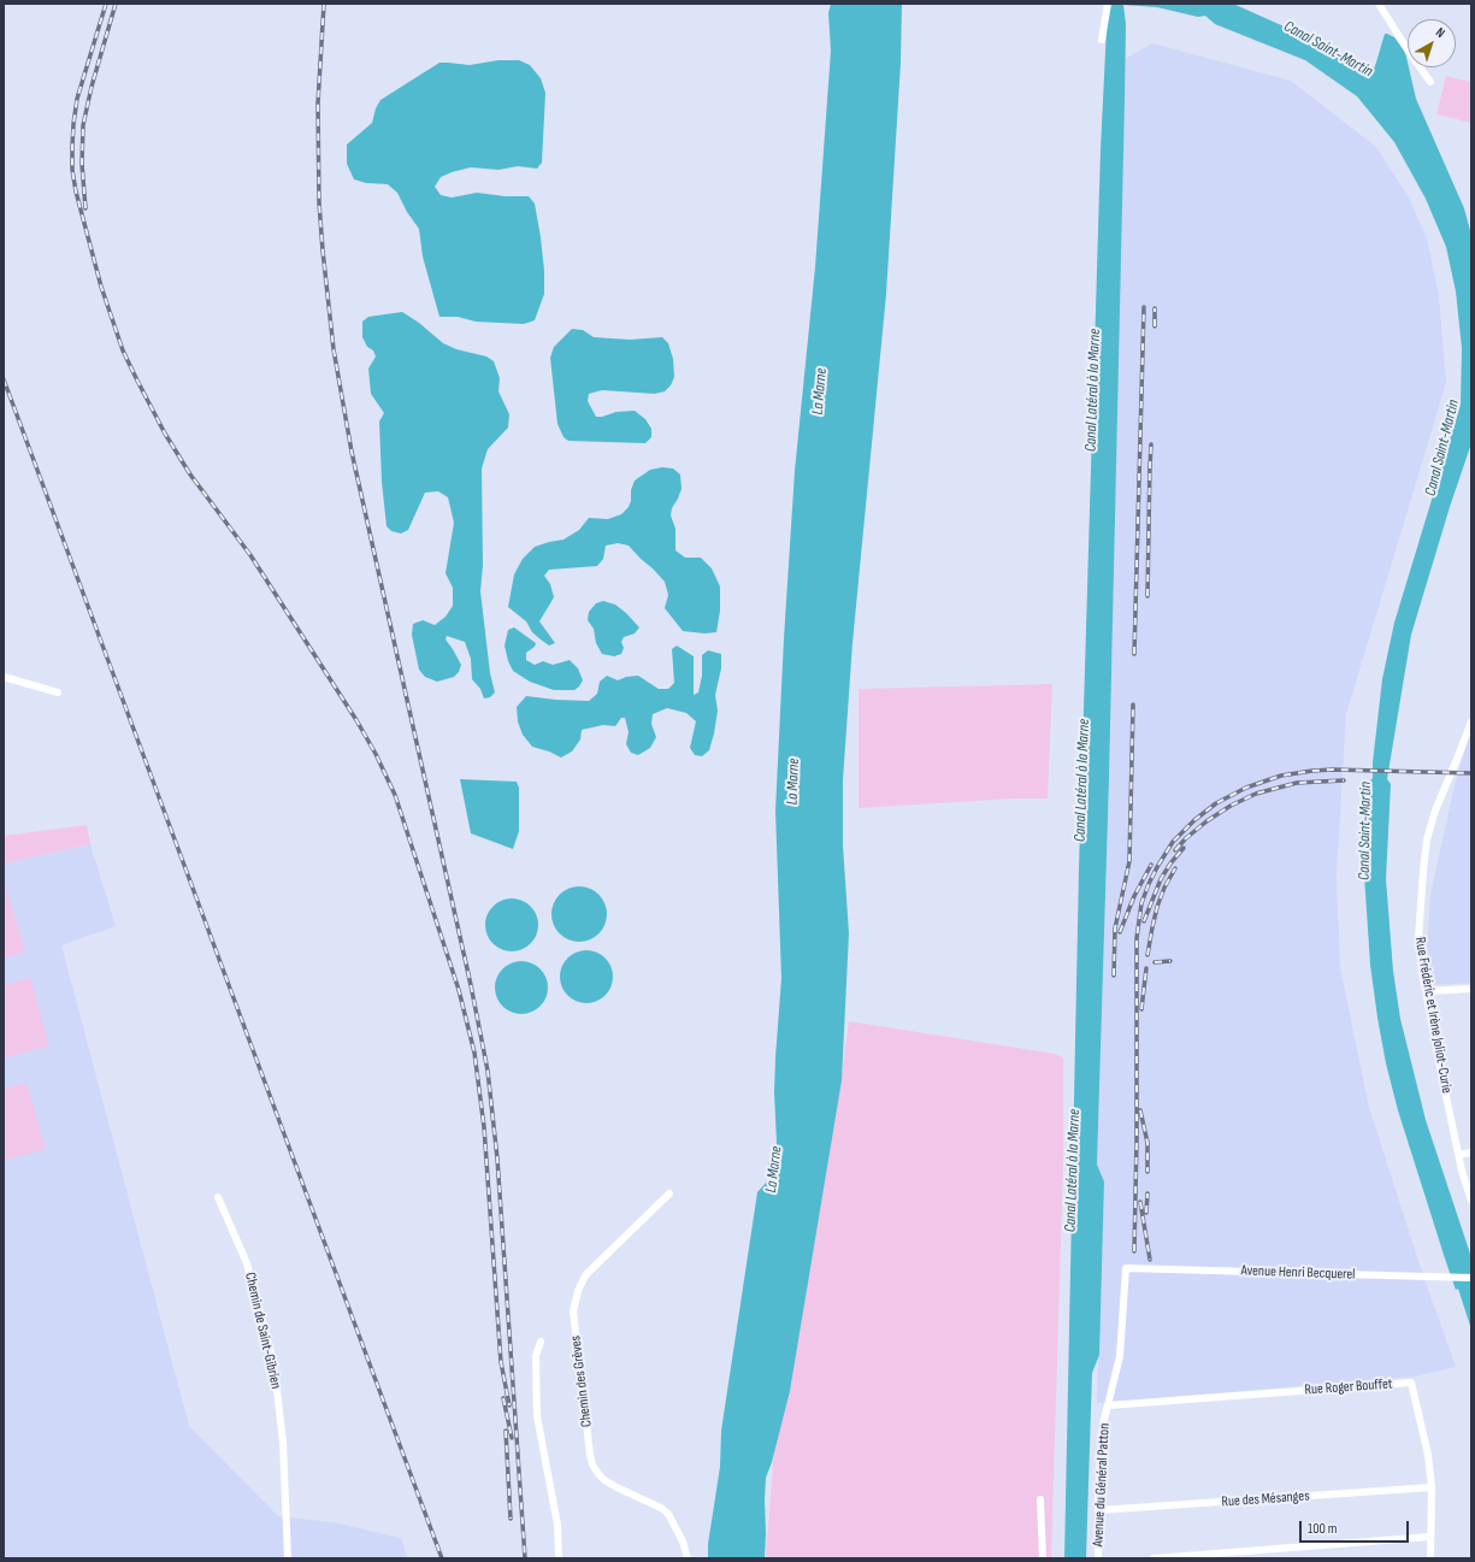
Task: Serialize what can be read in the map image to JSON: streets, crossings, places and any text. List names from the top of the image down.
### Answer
{
  "streets": {
    "street": [
      "Rue Frédéric et Irène Joliot-Curie",
      "Avenue Henri Becquerel",
      "Chemin de Saint-Gibrien",
      "Chemin des Grèves",
      "Rue Roger Bouffet",
      "Avenue du Général Patton",
      "Rue des Mésanges"
    ]
  },
  "crossings": [
    ["Avenue Henri Becquerel", "Avenue du Général Patton"],
    ["Rue Roger Bouffet", "Avenue du Général Patton"],
    ["Rue Roger Bouffet", "Rue des Mésanges"],
    ["Avenue du Général Patton", "Rue des Mésanges"]
  ],
  "water": ["Canal Saint-Martin", "Canal Latéral à la Marne", "La Marne"],
  "scale_bar": "100 m",
  "north": "top right"
}
